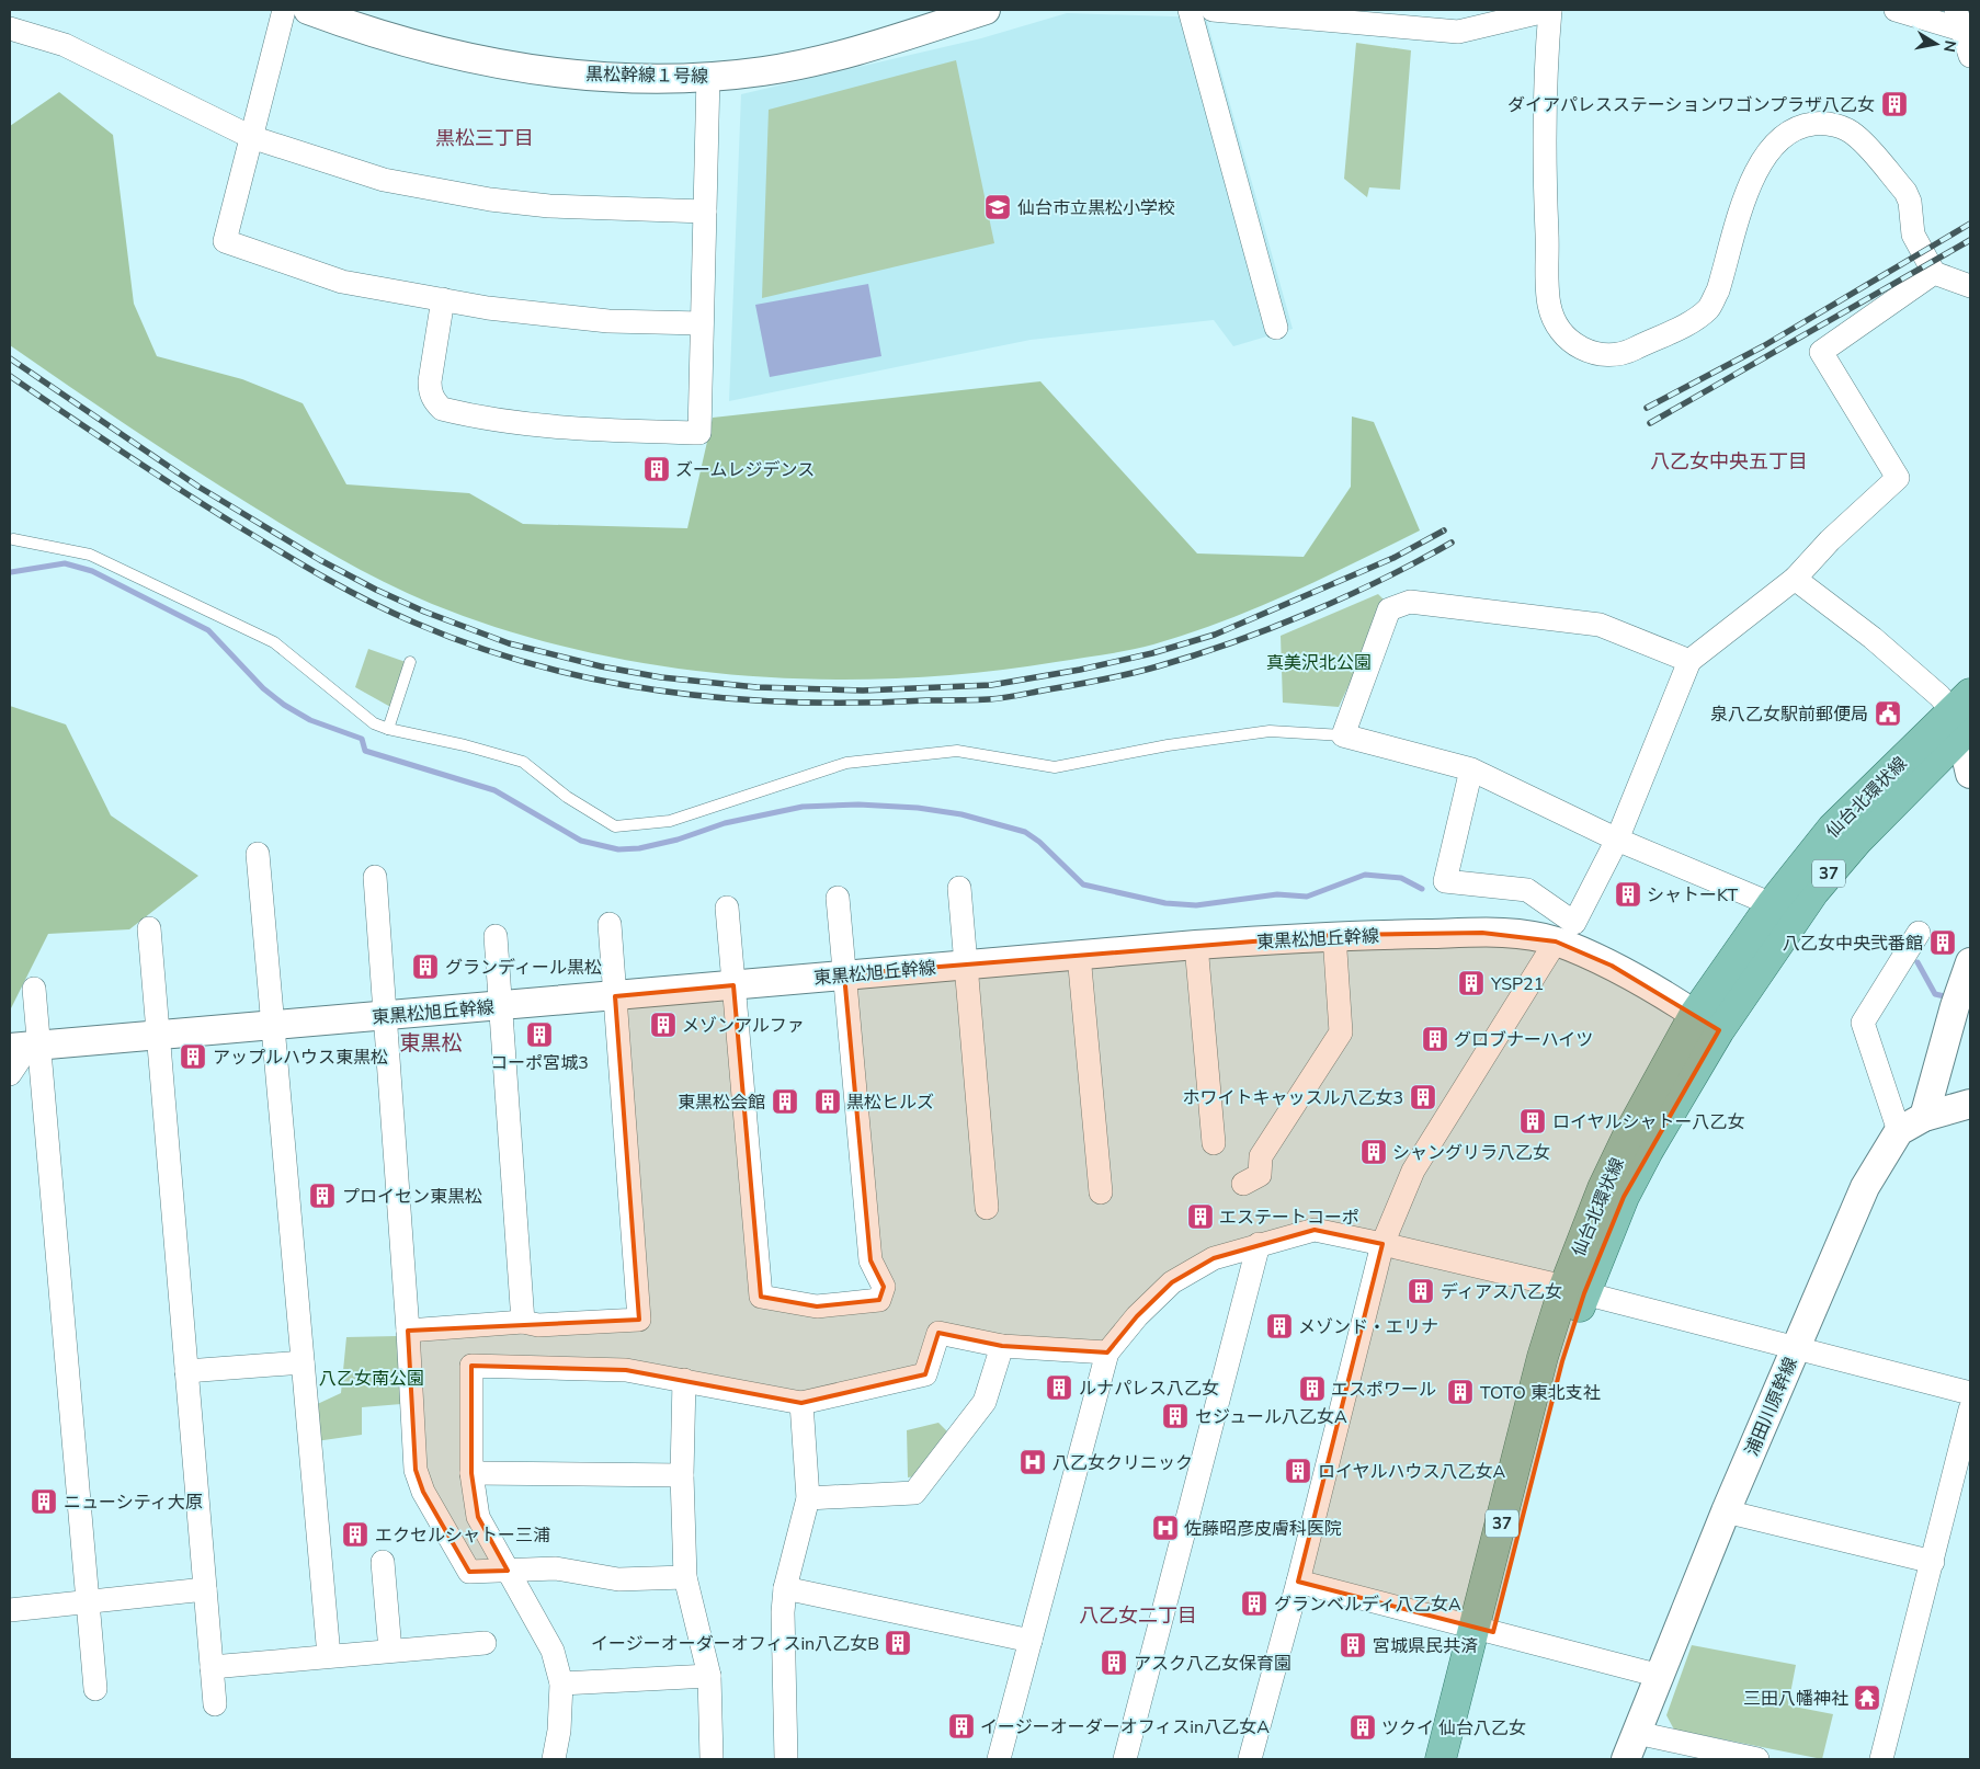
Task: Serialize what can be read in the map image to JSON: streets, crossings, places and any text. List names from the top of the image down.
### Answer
{
  "streets": {
    "main road": ["仙台北環状線", "37"],
    "street": ["黒松幹線１号線", "東黒松旭丘幹線", "浦田川原幹線"]
  },
  "crossings": [
    ["仙台北環状線", "東黒松旭丘幹線"]
  ],
  "districts": [
    "黒松三丁目",
    "八乙女中央五丁目",
    "東黒松",
    "八乙女二丁目"
  ],
  "parks": ["真美沢北公園", "八乙女南公園"],
  "places": {
    "building": [
      "ダイアパレスステーションワゴンプラザ八乙女",
      "ズームレジデンス",
      "シャトーKT",
      "八乙女中央弐番館",
      "グランディール黒松",
      "YSP21",
      "メゾンアルファ",
      "コーポ宮城3",
      "グロブナーハイツ",
      "アップルハウス東黒松",
      "ホワイトキャッスル八乙女3",
      "東黒松会館",
      "黒松ヒルズ",
      "ロイヤルシャトー八乙女",
      "シャングリラ八乙女",
      "プロイセン東黒松",
      "エステートコーポ",
      "ディアス八乙女",
      "メゾンド・エリナ",
      "ルナパレス八乙女",
      "エスポワール",
      "TOTO 東北支社",
      "セジュール八乙女A",
      "ロイヤルハウス八乙女A",
      "ニューシティ大原",
      "エクセルシャトー三浦",
      "グランベルディ八乙女A",
      "イージーオーダーオフィスin八乙女B",
      "宮城県民共済",
      "アスク八乙女保育園",
      "イージーオーダーオフィスin八乙女A",
      "ツクイ 仙台八乙女"
    ],
    "school or university": ["仙台市立黒松小学校"],
    "public building": ["泉八乙女駅前郵便局"],
    "hospital": ["八乙女クリニック", "佐藤昭彦皮膚科医院"],
    "temple": ["三田八幡神社"]
  },
  "north": "right"
}
